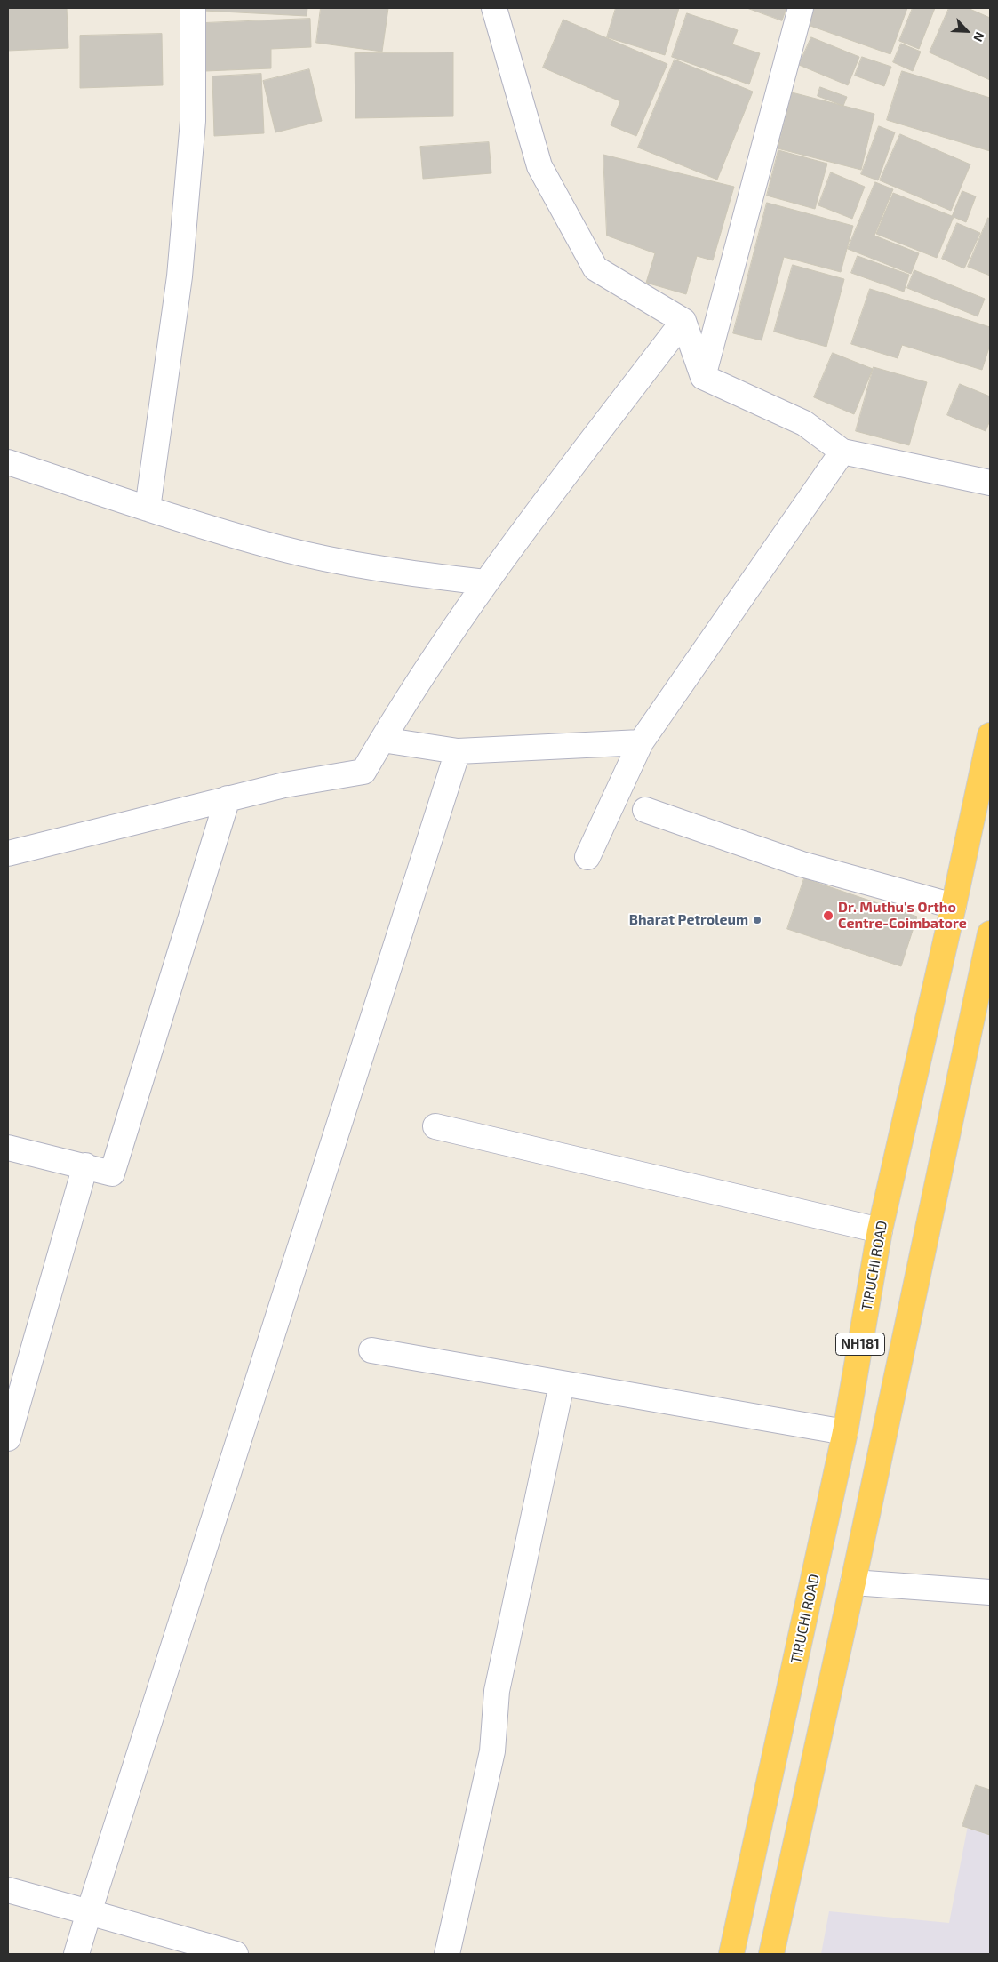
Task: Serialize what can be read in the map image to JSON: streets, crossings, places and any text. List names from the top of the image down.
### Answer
{
  "streets": {
    "highway": ["TIRUCHI ROAD", "NH181"]
  },
  "places": ["Dr. Muthu's Ortho Centre-Coimbatore", "Bharat Petroleum"],
  "north": "bottom right"
}
